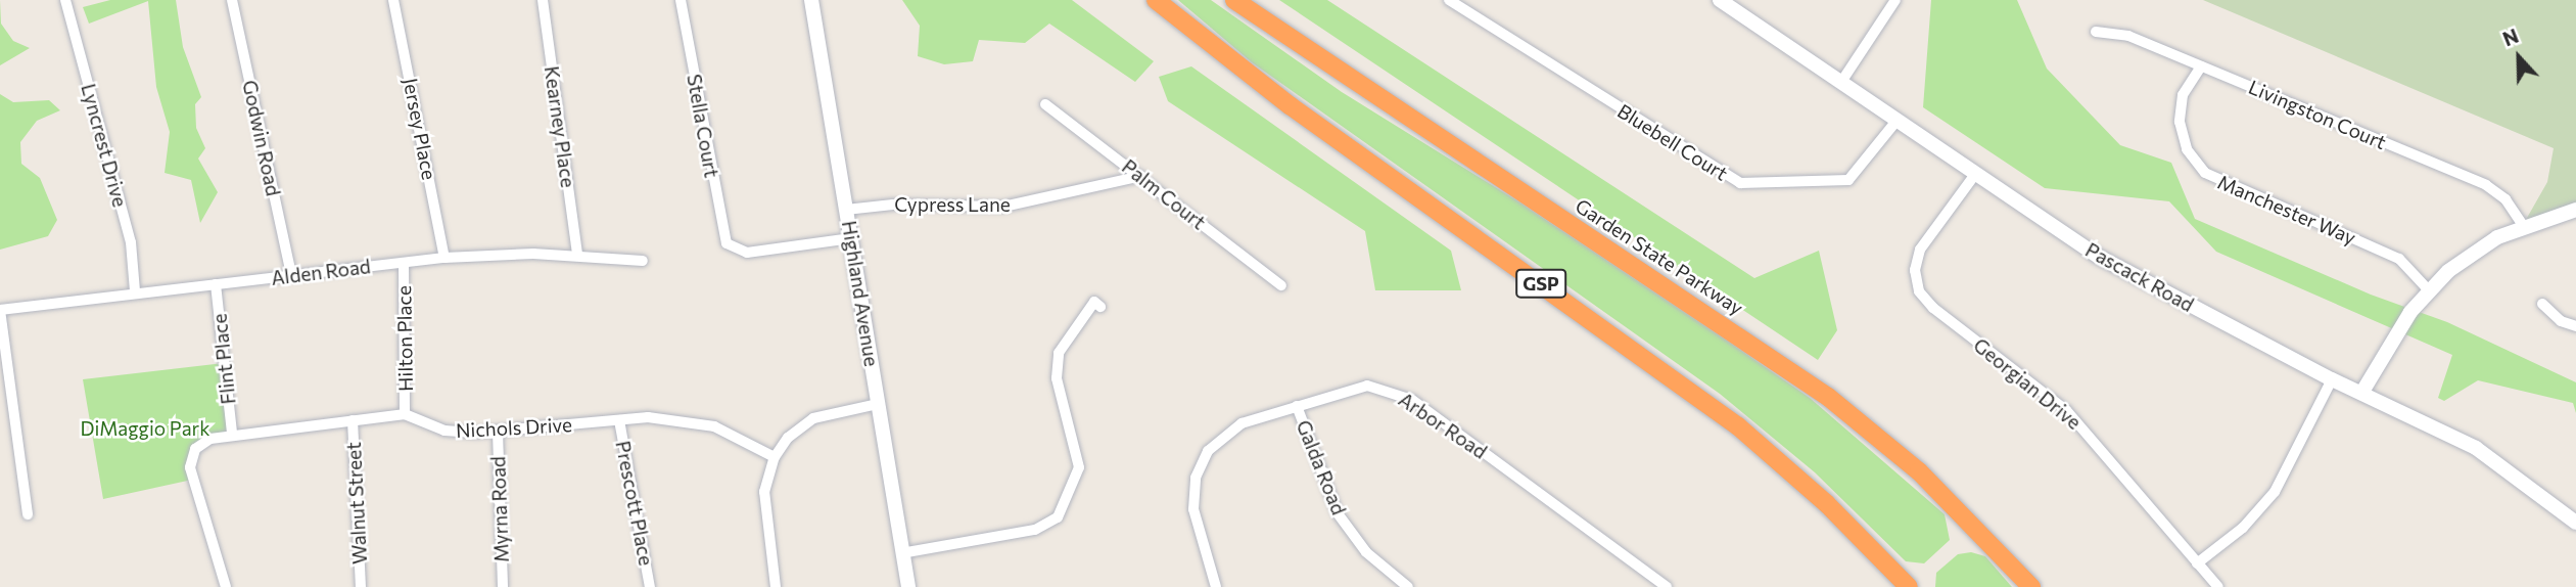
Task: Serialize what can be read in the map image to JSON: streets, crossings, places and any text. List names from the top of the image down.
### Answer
{
  "streets": {
    "highway": ["Garden State Parkway", "GSP"],
    "street": [
      "Livingston Court",
      "Stella Court",
      "Kearney Place",
      "Jersey Place",
      "Godwin Road",
      "Bluebell Court",
      "Lyncrest Drive",
      "Palm Court",
      "Cypress Lane",
      "Manchester Way",
      "Alden Road",
      "Pascack Road",
      "Highland Avenue",
      "Hilton Place",
      "Flint Place",
      "Georgian Drive",
      "Arbor Road",
      "Nichols Drive",
      "Galda Road",
      "Walnut Street",
      "Prescott Place",
      "Myrna Road"
    ]
  },
  "crossings": [
    ["Livingston Court", "Manchester Way"],
    ["Stella Court", "Highland Avenue"],
    ["Kearney Place", "Alden Road"],
    ["Jersey Place", "Alden Road"],
    ["Godwin Road", "Alden Road"],
    ["Bluebell Court", "Pascack Road"],
    ["Lyncrest Drive", "Alden Road"],
    ["Palm Court", "Cypress Lane"],
    ["Cypress Lane", "Highland Avenue"],
    ["Alden Road", "Hilton Place"],
    ["Alden Road", "Flint Place"],
    ["Pascack Road", "Georgian Drive"],
    ["Hilton Place", "Nichols Drive"],
    ["Flint Place", "Nichols Drive"],
    ["Arbor Road", "Galda Road"],
    ["Nichols Drive", "Walnut Street"],
    ["Nichols Drive", "Prescott Place"],
    ["Nichols Drive", "Myrna Road"]
  ],
  "parks": ["DiMaggio Park"],
  "north": "top"
}
